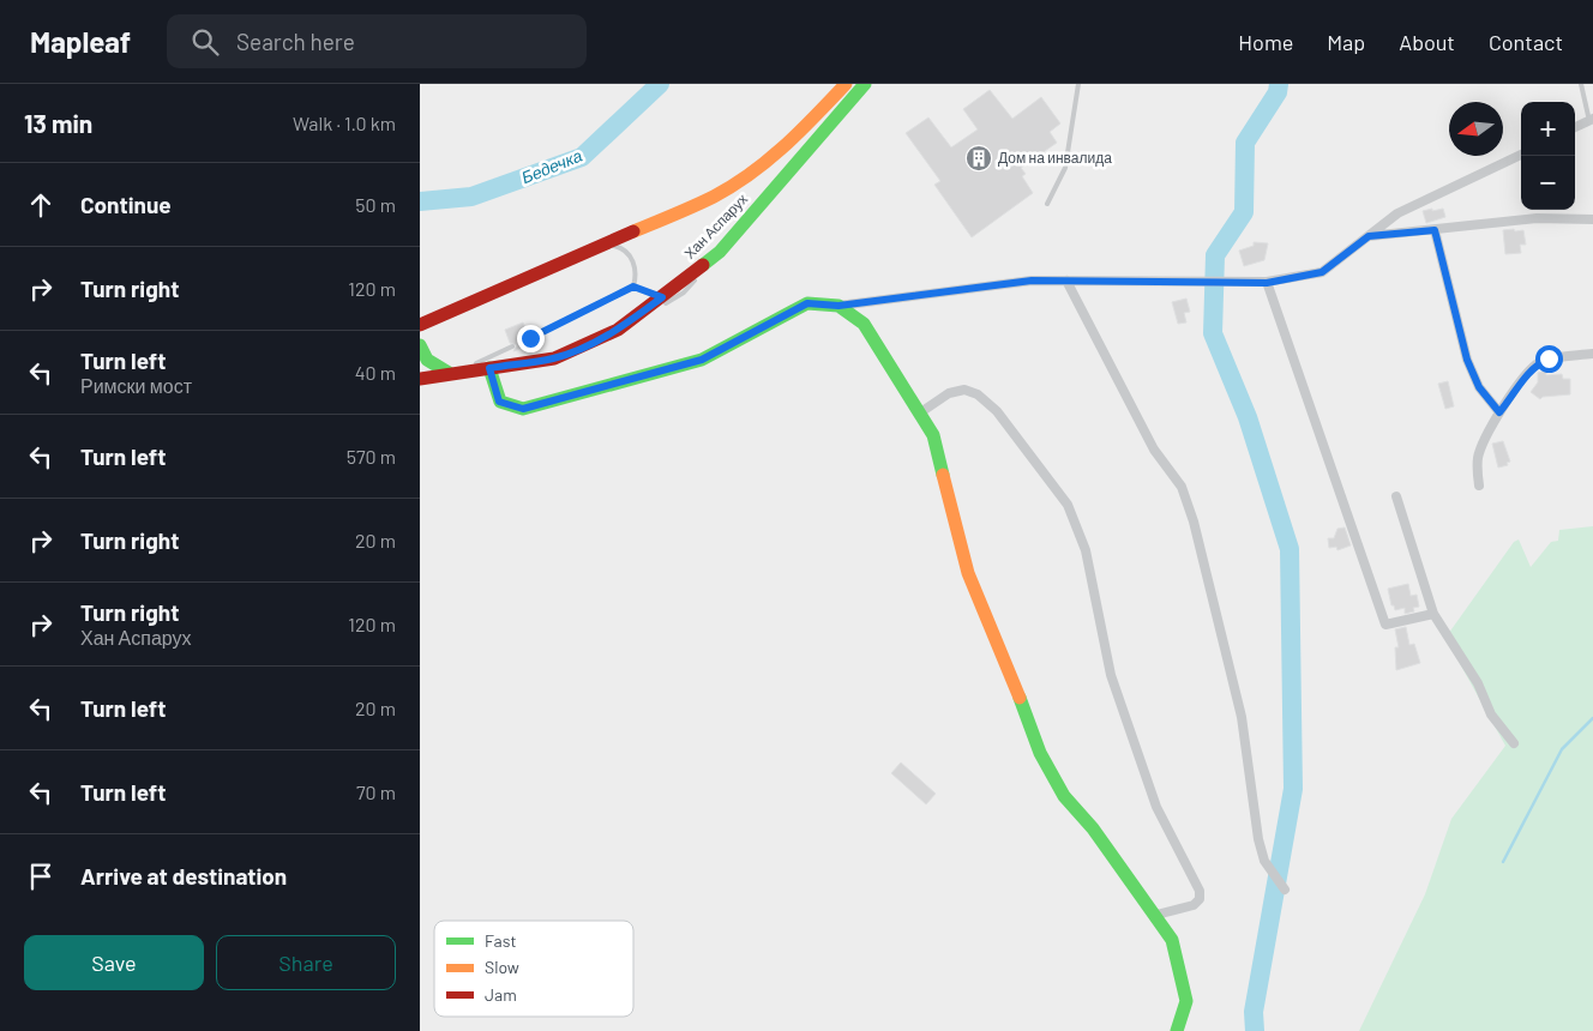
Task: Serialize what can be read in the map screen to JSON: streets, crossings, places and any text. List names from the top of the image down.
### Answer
{
  "streets": {
    "street": ["Хан Аспарух"]
  },
  "water": ["Бедечка"],
  "places": {
    "building": ["Дом на инвалида"]
  },
  "legend": ["Fast", "Slow", "Jam"],
  "north": "left",
  "page": {
    "header": "Mapleaf",
    "search": "Search here",
    "nav": [
      "Home",
      "Map",
      "About",
      "Contact"
    ],
    "heading": ["13 min", "Walk · 1.0 km"],
    "map_buttons": ["+", "−"],
    "list": [
      ["Continue", "50 m"],
      ["Turn right", "120 m"],
      ["Turn left", "Римски мост", "40 m"],
      ["Turn left", "570 m"],
      ["Turn right", "20 m"],
      ["Turn right", "Хан Аспарух", "120 m"],
      ["Turn left", "20 m"],
      ["Turn left", "70 m"],
      "Arrive at destination"
    ],
    "buttons": ["Save", "Share"]
  }
}
